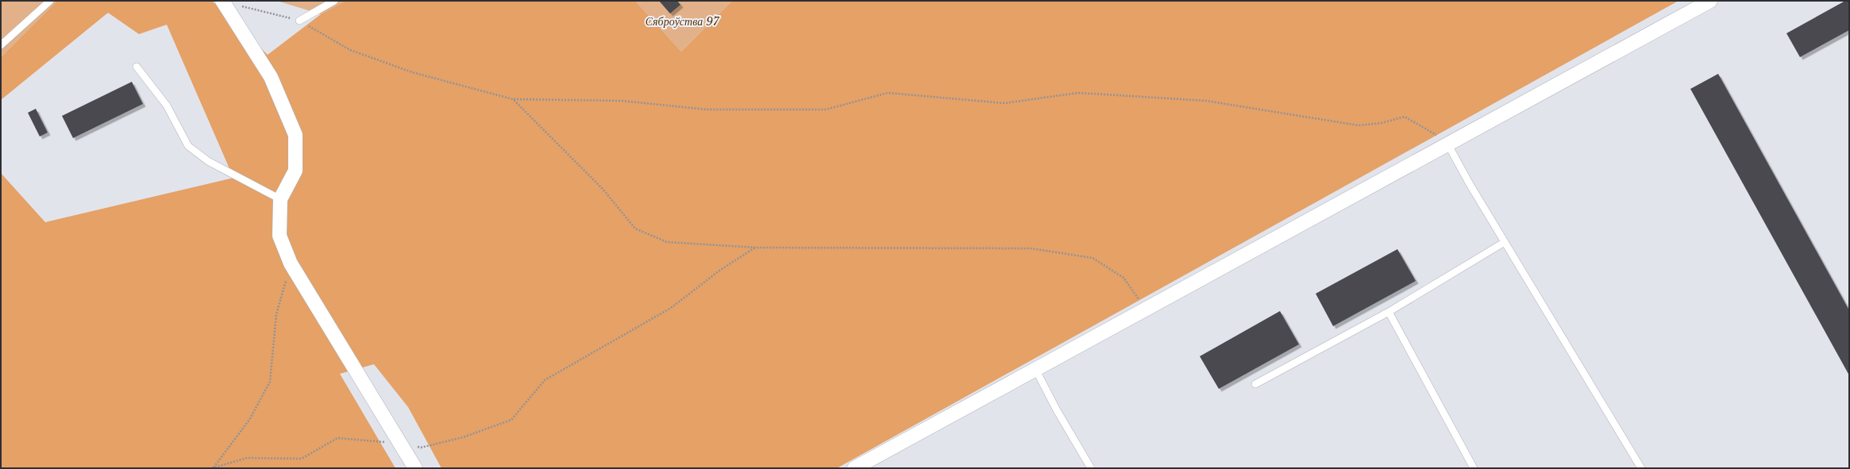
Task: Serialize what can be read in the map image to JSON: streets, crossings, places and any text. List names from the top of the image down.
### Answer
{
  "parks": ["Сяброўства 97"]
}
